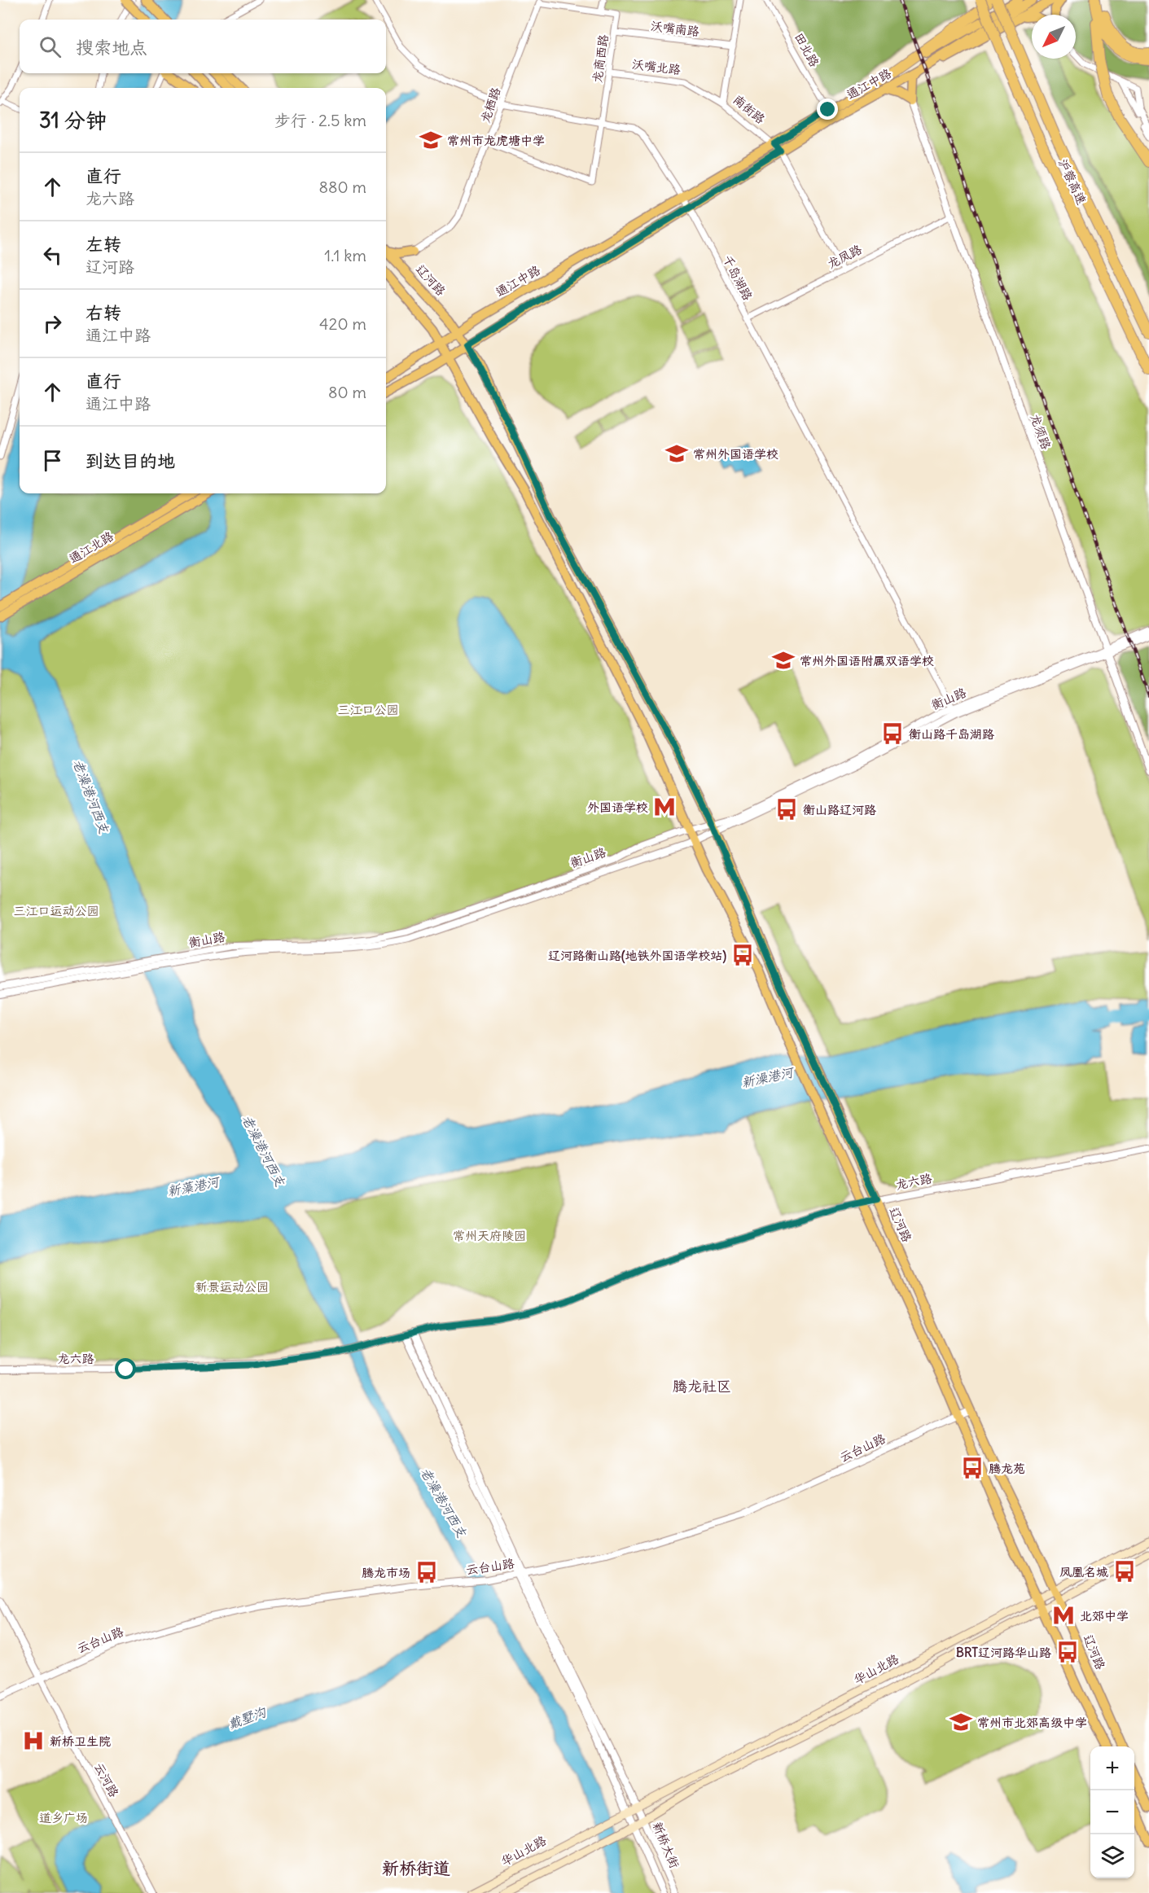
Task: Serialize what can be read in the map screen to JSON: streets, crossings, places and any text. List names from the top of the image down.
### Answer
{
  "streets": {
    "highway": ["沪蓉高速"],
    "main road": [
      "通江中路",
      "辽河路",
      "通江北路",
      "华山北路"
    ],
    "street": [
      "沃嘴南路",
      "田北路",
      "龙商西路",
      "沃嘴北路",
      "龙栖路",
      "南街路",
      "龙凤路",
      "千岛湖路",
      "龙须路",
      "衡山路",
      "龙六路",
      "云台山路",
      "云河路",
      "新桥大街"
    ]
  },
  "crossings": [
    ["沃嘴南路", "龙商西路"],
    ["沃嘴南路", "南街路"],
    ["田北路", "通江中路"],
    ["龙商西路", "沃嘴北路"],
    ["龙商西路", "龙栖路"],
    ["龙商西路", "千岛湖路"],
    ["沃嘴北路", "南街路"],
    ["通江中路", "南街路"],
    ["通江中路", "千岛湖路"],
    ["通江中路", "辽河路"],
    ["龙栖路", "千岛湖路"],
    ["南街路", "龙凤路"],
    ["龙凤路", "千岛湖路"],
    ["龙凤路", "龙须路"],
    ["千岛湖路", "衡山路"],
    ["辽河路", "衡山路"],
    ["辽河路", "龙六路"],
    ["辽河路", "云台山路"],
    ["辽河路", "华山北路"],
    ["龙须路", "衡山路"],
    ["云台山路", "云河路"],
    ["云台山路", "新桥大街"],
    ["华山北路", "新桥大街"]
  ],
  "districts": ["腾龙社区", "新桥街道"],
  "water": [
    "老澡港河西支",
    "新澡港河",
    "新藻港河",
    "戴墅沟"
  ],
  "parks": [
    "三江口公园",
    "三江口运动公园",
    "常州天府陵园",
    "新景运动公园",
    "道乡广场"
  ],
  "places": {
    "school or university": [
      "常州市龙虎塘中学",
      "常州外国语学校",
      "常州外国语附属双语学校",
      "常州市北郊高级中学"
    ],
    "bus stop": [
      "衡山路千岛湖路",
      "衡山路辽河路",
      "辽河路衡山路(地铁外国语学校站)",
      "腾龙苑",
      "凤凰名城",
      "腾龙市场",
      "BRT辽河路华山路"
    ],
    "metro station": ["外国语学校", "北郊中学"],
    "hospital": ["新桥卫生院"]
  },
  "north": "bottom left",
  "page": {
    "search": "搜索地点",
    "heading": ["31 分钟", "步行 · 2.5 km"],
    "list": [
      ["直行", "龙六路", "880 m"],
      ["左转", "辽河路", "1.1 km"],
      ["右转", "通江中路", "420 m"],
      ["直行", "通江中路", "80 m"],
      "到达目的地"
    ],
    "map_buttons": ["+", "−"]
  }
}
